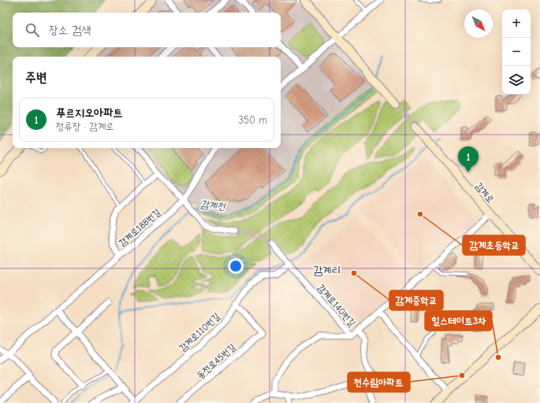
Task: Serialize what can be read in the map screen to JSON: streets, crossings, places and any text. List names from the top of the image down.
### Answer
{
  "streets": {
    "main road": ["감계로"],
    "street": [
      "감계로188번길",
      "감계로140번길",
      "감계로110번길",
      "동전로45번길"
    ]
  },
  "crossings": [
    ["감계로140번길", "감계로110번길"],
    ["감계로110번길", "동전로45번길"]
  ],
  "districts": ["감계리"],
  "water": ["감계천"],
  "places": [
    "감계초등학교",
    "감계중학교",
    "힐스테이트3차",
    "천수림아파트"
  ],
  "north": "bottom right",
  "page": {
    "map_buttons": ["+", "−"],
    "search": "장소 검색",
    "heading": "주변",
    "list": [
      {
        "mark": "1",
        "name": "푸르지오아파트",
        "note": "정류장 · 감계로",
        "value": "350 m"
      }
    ],
    "pins": "1"
  }
}
